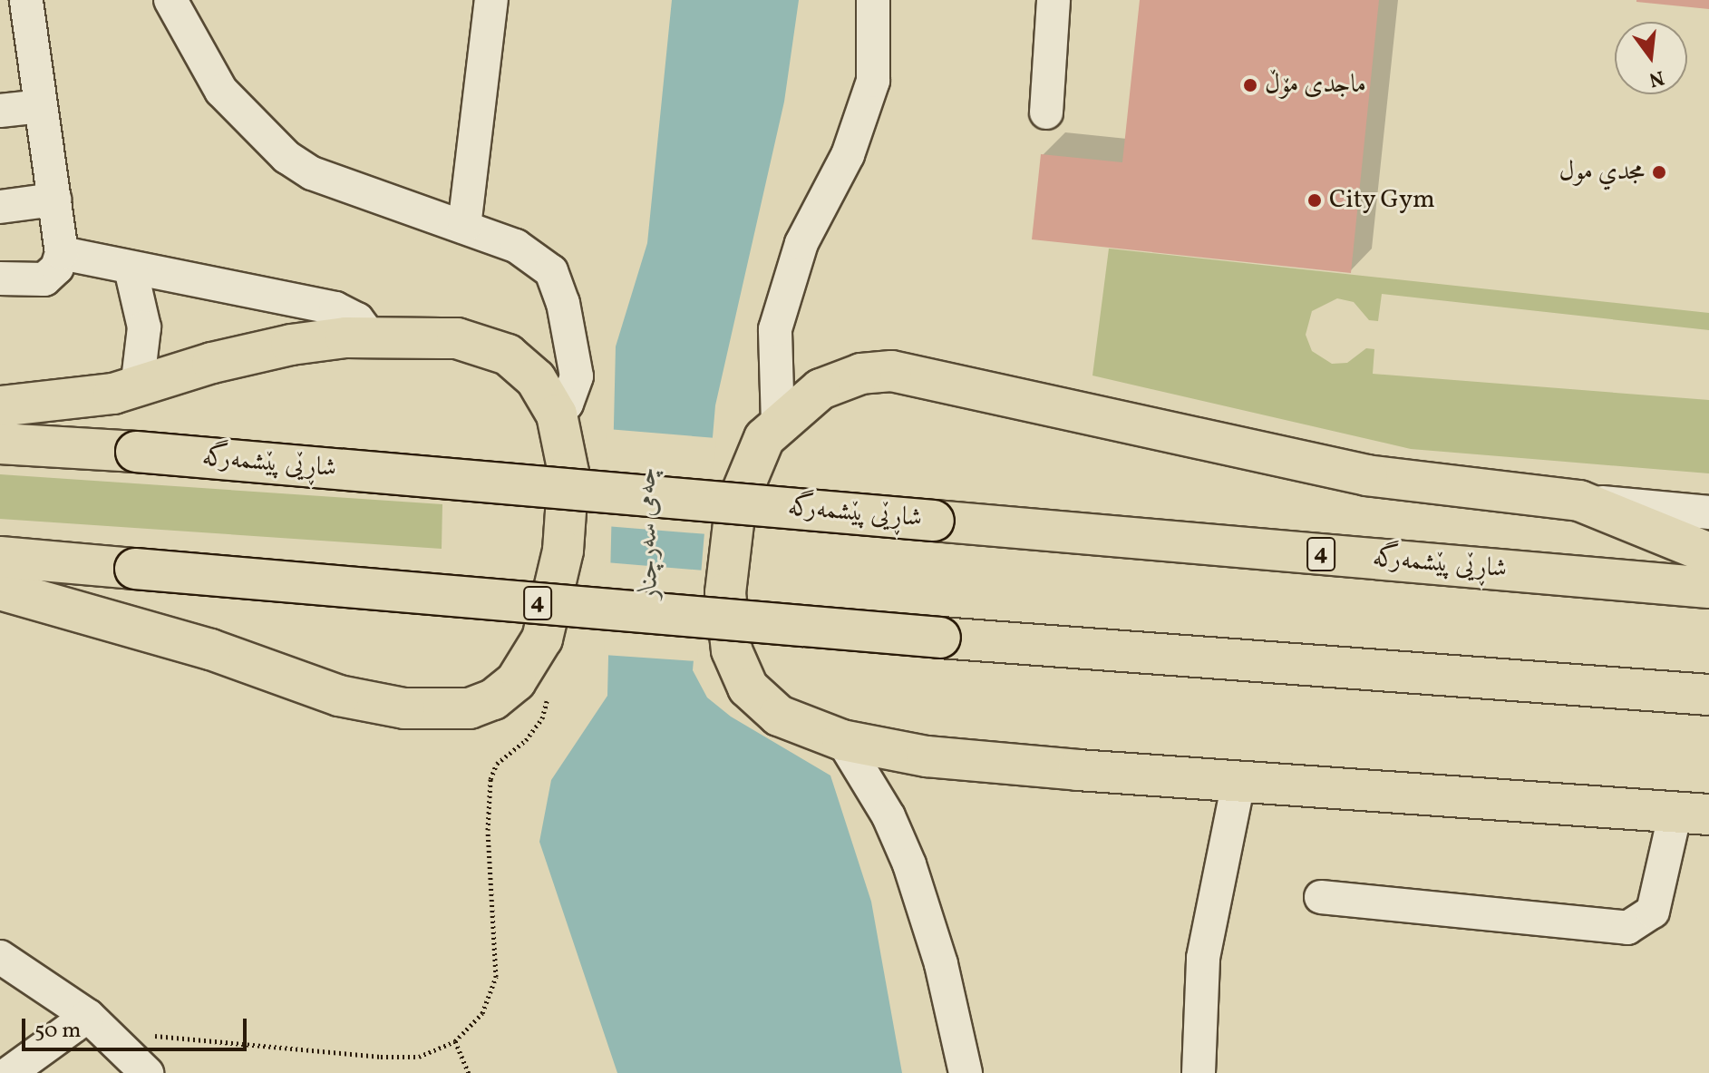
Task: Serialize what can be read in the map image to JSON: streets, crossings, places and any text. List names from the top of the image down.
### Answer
{
  "streets": {
    "highway": ["شاڕێی پێشمەرگە", "4"]
  },
  "water": ["چەمی سەرچنار"],
  "places": ["ماجدی مۆڵ", "مجدي مول", "City Gym"],
  "scale_bar": "50 m",
  "north": "bottom"
}
